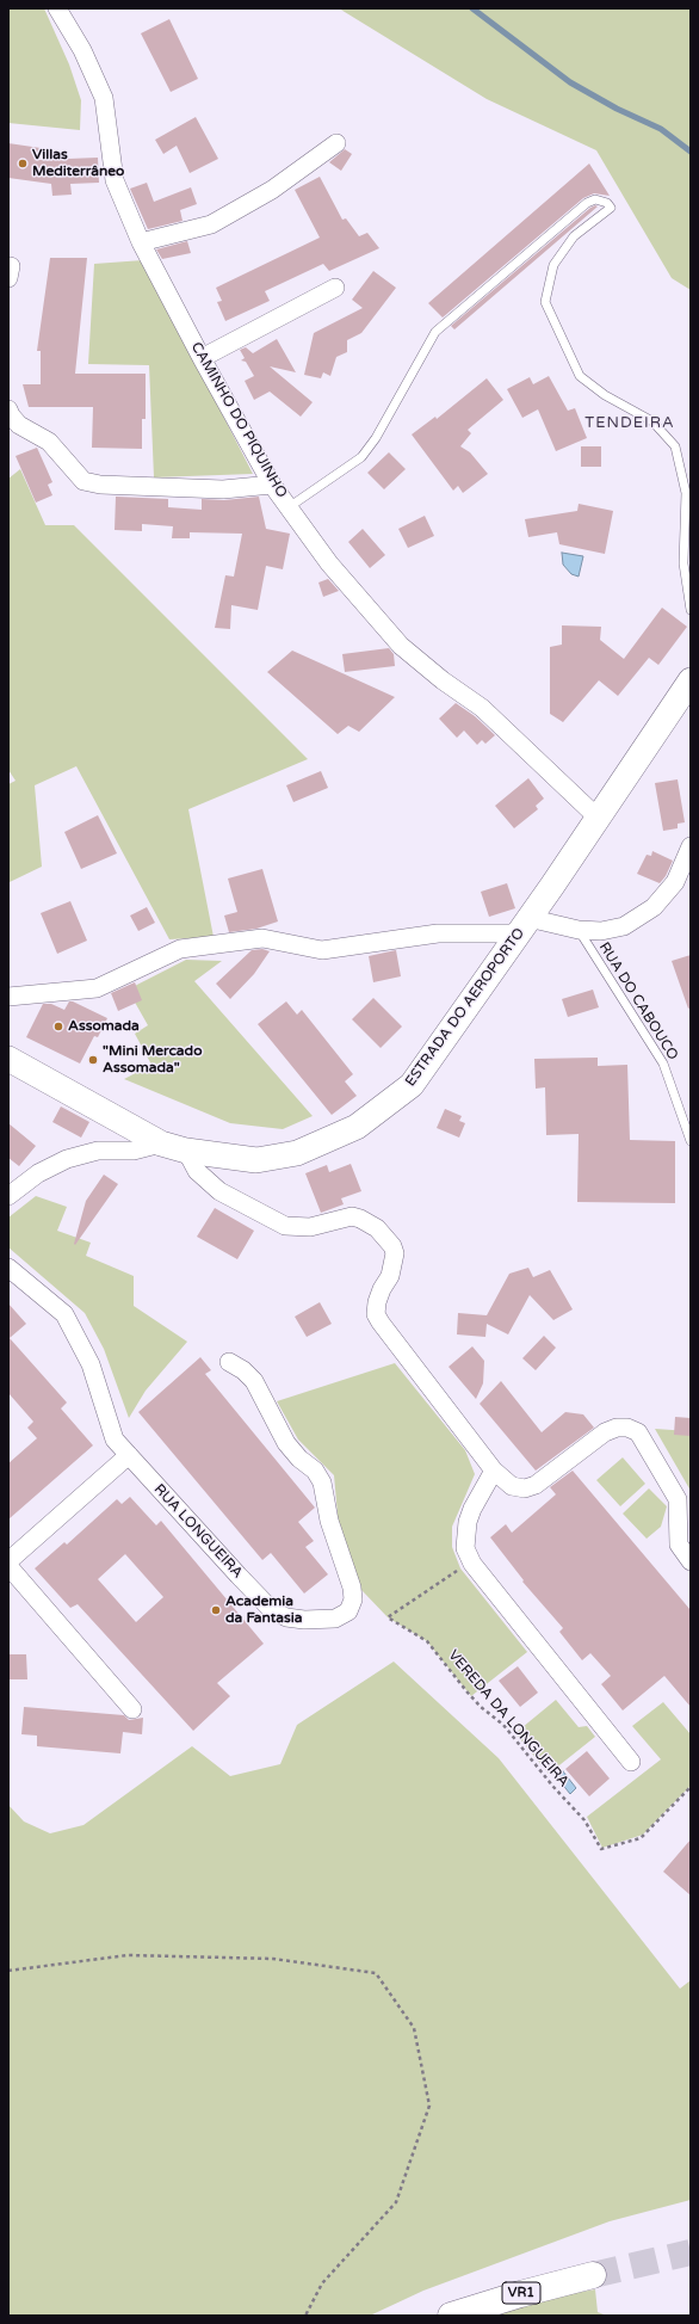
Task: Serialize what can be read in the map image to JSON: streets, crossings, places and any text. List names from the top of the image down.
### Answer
{
  "streets": {
    "highway": ["VR1"],
    "main road": ["ESTRADA DO AEROPORTO"],
    "street": ["CAMINHO DO PIQUINHO", "RUA LONGUEIRA"],
    "lane": ["RUA DO CABOUCO"],
    "path": ["VEREDA DA LONGUEIRA"]
  },
  "crossings": [
    ["CAMINHO DO PIQUINHO", "ESTRADA DO AEROPORTO"]
  ],
  "districts": ["TENDEIRA"],
  "places": [
    "Villas Mediterrâneo",
    "Assomada",
    "\"Mini Mercado Assomada\"",
    "Academia da Fantasia"
  ]
}
